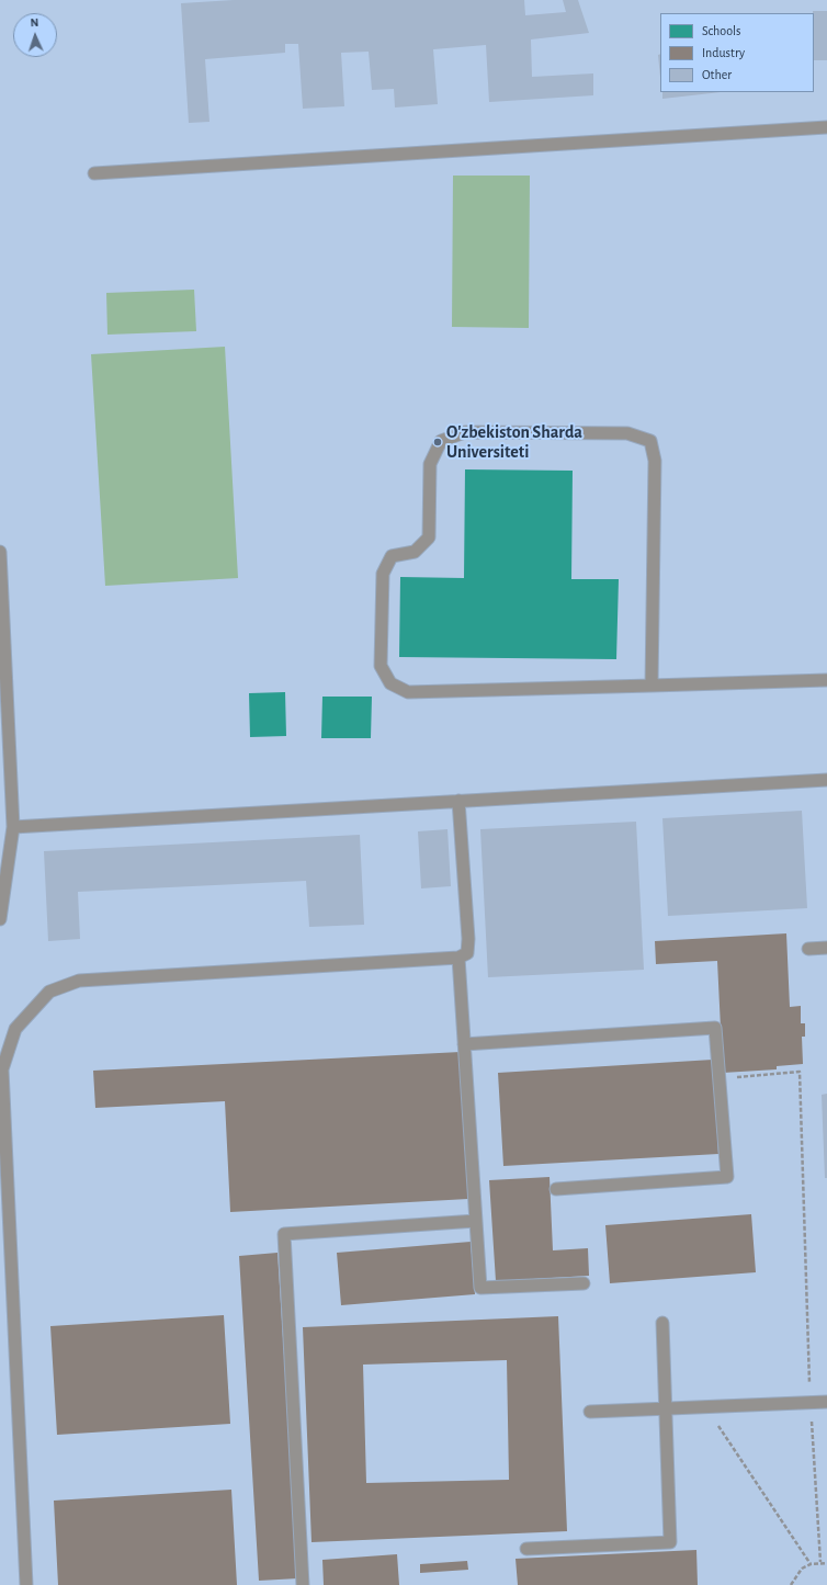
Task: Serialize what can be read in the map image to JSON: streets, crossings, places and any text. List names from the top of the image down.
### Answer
{
  "places": ["O'zbekiston Sharda Universiteti"],
  "legend": ["Schools", "Industry", "Other"],
  "north": "top"
}
